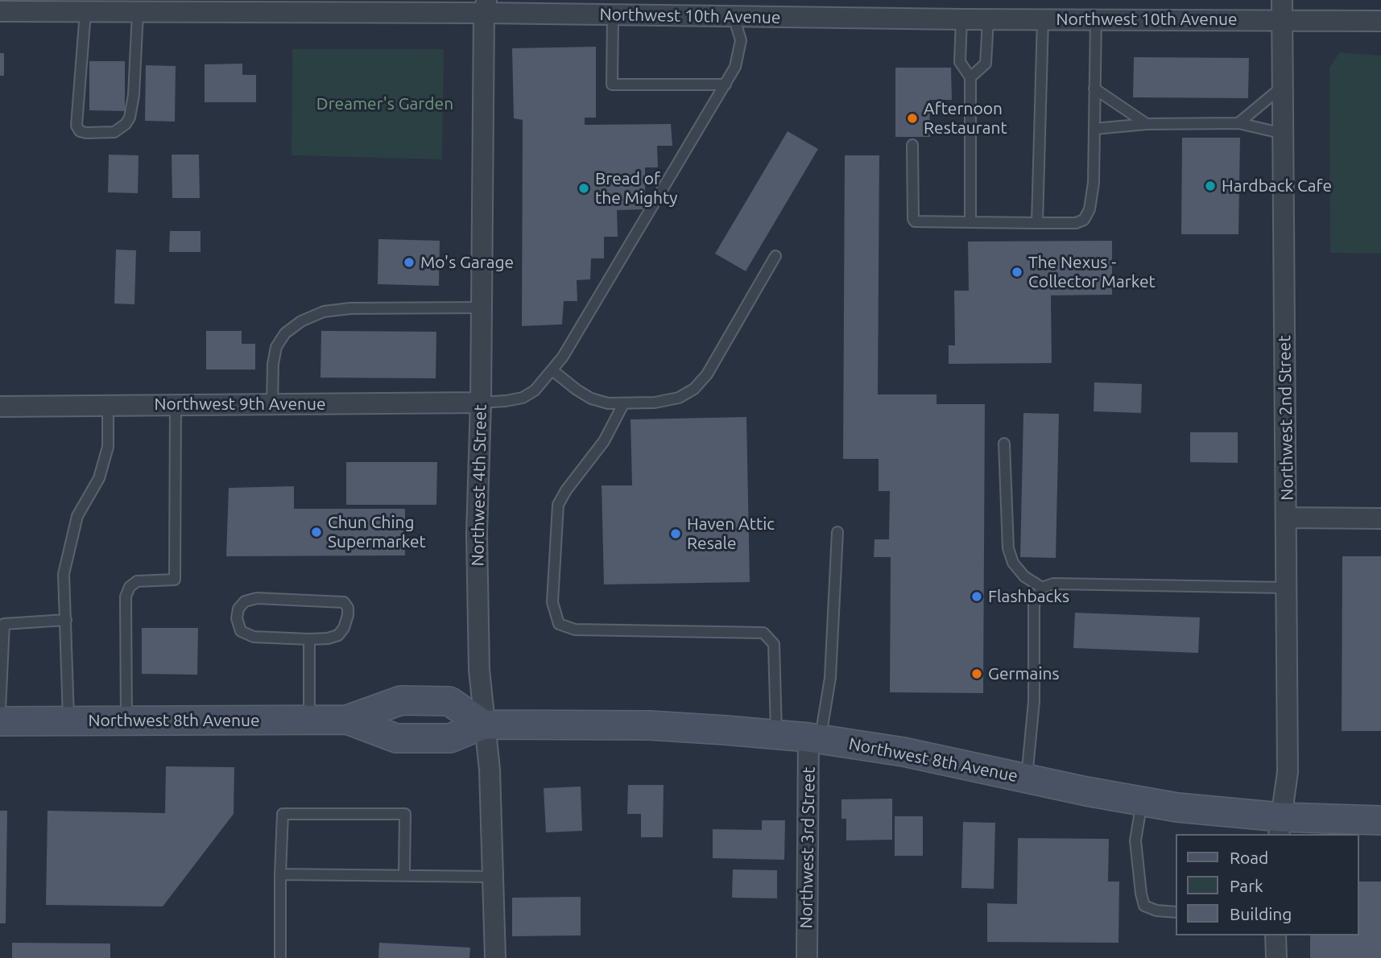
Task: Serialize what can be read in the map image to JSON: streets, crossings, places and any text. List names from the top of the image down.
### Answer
{
  "streets": {
    "main road": ["Northwest 8th Avenue"],
    "street": [
      "Northwest 10th Avenue",
      "Northwest 9th Avenue",
      "Northwest 2nd Street",
      "Northwest 4th Street",
      "Northwest 3rd Street"
    ]
  },
  "crossings": [
    ["Northwest 10th Avenue", "Northwest 2nd Street"],
    ["Northwest 10th Avenue", "Northwest 4th Street"],
    ["Northwest 9th Avenue", "Northwest 4th Street"],
    ["Northwest 2nd Street", "Northwest 8th Avenue"],
    ["Northwest 4th Street", "Northwest 8th Avenue"],
    ["Northwest 8th Avenue", "Northwest 3rd Street"]
  ],
  "parks": ["Dreamer's Garden"],
  "places": [
    "Afternoon Restaurant",
    "Hardback Cafe",
    "Bread of the Mighty",
    "Mo's Garage",
    "The Nexus - Collector Market",
    "Chun Ching Supermarket",
    "Haven Attic Resale",
    "Flashbacks",
    "Germains"
  ],
  "legend": ["Road", "Park", "Building"]
}
